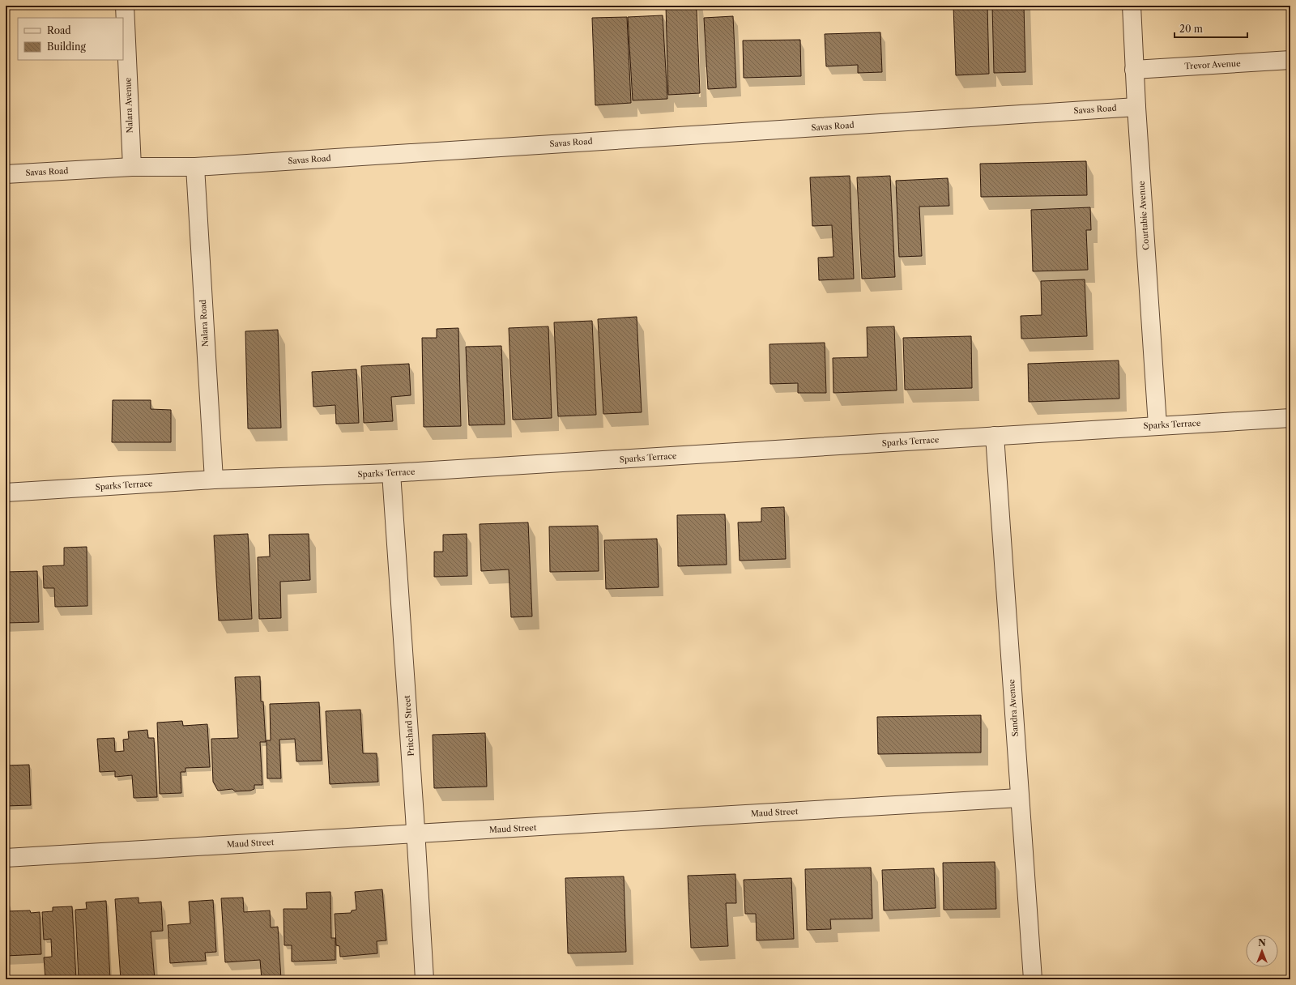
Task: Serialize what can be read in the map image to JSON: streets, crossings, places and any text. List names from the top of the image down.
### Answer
{
  "streets": {
    "street": [
      "Trevor Avenue",
      "Nalara Avenue",
      "Savas Road",
      "Courtabie Avenue",
      "Nalara Road",
      "Sparks Terrace",
      "Sandra Avenue",
      "Pritchard Street",
      "Maud Street"
    ]
  },
  "crossings": [
    ["Trevor Avenue", "Courtabie Avenue"],
    ["Nalara Avenue", "Savas Road"],
    ["Savas Road", "Courtabie Avenue"],
    ["Savas Road", "Nalara Road"],
    ["Courtabie Avenue", "Sparks Terrace"],
    ["Nalara Road", "Sparks Terrace"],
    ["Sparks Terrace", "Sandra Avenue"],
    ["Sparks Terrace", "Pritchard Street"],
    ["Sandra Avenue", "Maud Street"],
    ["Pritchard Street", "Maud Street"]
  ],
  "legend": ["Road", "Building"],
  "scale_bar": "20 m",
  "north": "top"
}
